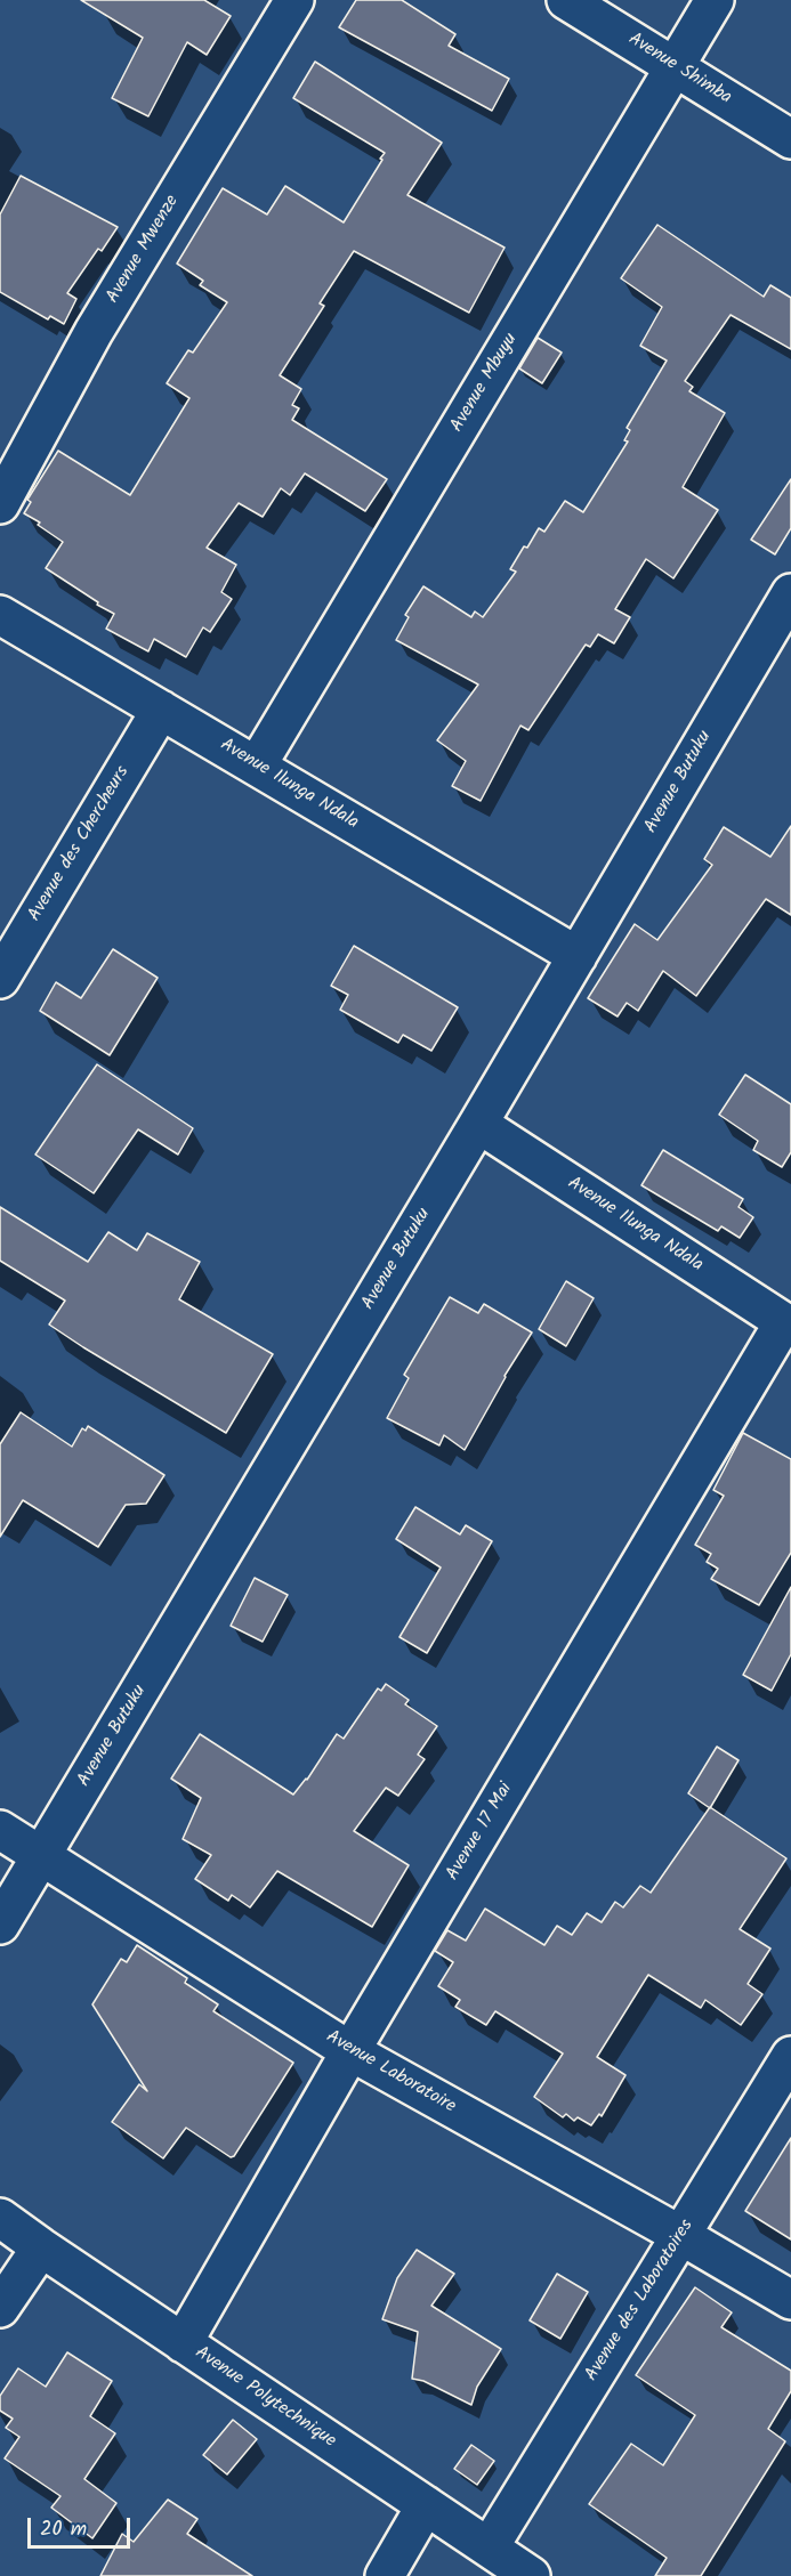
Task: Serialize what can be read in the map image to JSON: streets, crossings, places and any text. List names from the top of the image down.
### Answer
{
  "streets": {
    "street": [
      "Avenue Shimba",
      "Avenue Mwenze",
      "Avenue Mbuyu",
      "Avenue Butuku",
      "Avenue Ilunga Ndala",
      "Avenue des Chercheurs",
      "Avenue 17 Mai",
      "Avenue Laboratoire",
      "Avenue des Laboratoires",
      "Avenue Polytechnique"
    ]
  },
  "crossings": [
    ["Avenue Shimba", "Avenue Mbuyu"],
    ["Avenue Mbuyu", "Avenue Ilunga Ndala"],
    ["Avenue Butuku", "Avenue Ilunga Ndala"],
    ["Avenue Butuku", "Avenue Laboratoire"],
    ["Avenue Ilunga Ndala", "Avenue des Chercheurs"],
    ["Avenue Ilunga Ndala", "Avenue 17 Mai"],
    ["Avenue 17 Mai", "Avenue Laboratoire"],
    ["Avenue 17 Mai", "Avenue Polytechnique"],
    ["Avenue Laboratoire", "Avenue des Laboratoires"],
    ["Avenue des Laboratoires", "Avenue Polytechnique"]
  ],
  "scale_bar": "20 m"
}
